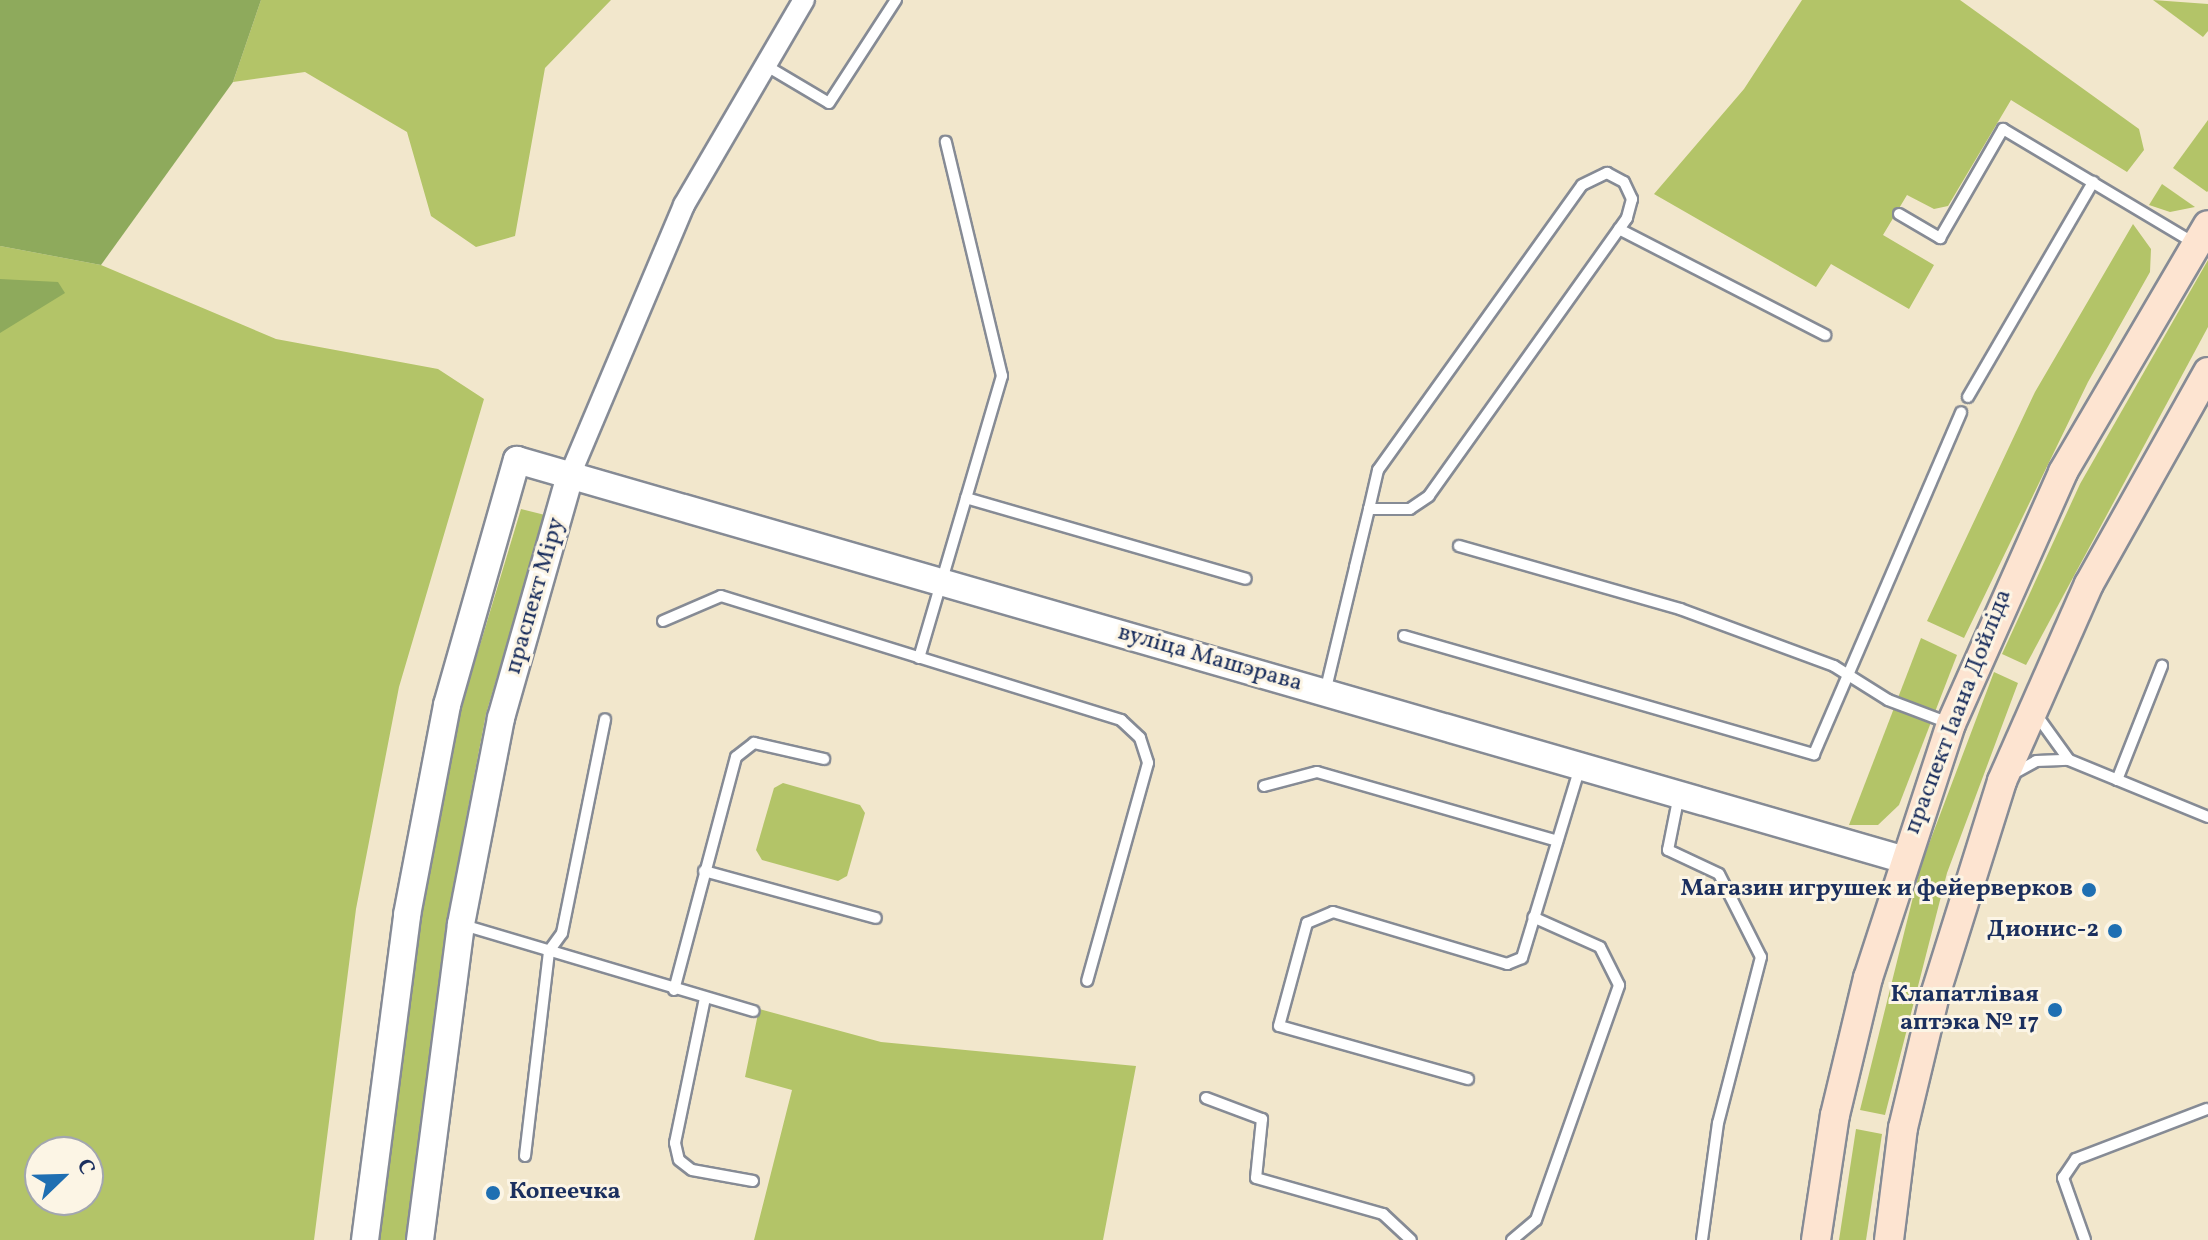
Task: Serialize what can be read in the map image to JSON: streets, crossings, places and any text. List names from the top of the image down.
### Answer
{
  "streets": {
    "main road": ["праспект Іаана Дойліда"],
    "street": ["праспект Міру", "вуліца Машэрава"]
  },
  "crossings": [
    ["праспект Міру", "вуліца Машэрава"],
    ["вуліца Машэрава", "праспект Іаана Дойліда"]
  ],
  "places": [
    "Магазин игрушек и фейерверков",
    "Дионис-2",
    "Клапатлівая аптэка № 17",
    "Копеечка"
  ],
  "north": "top right"
}
